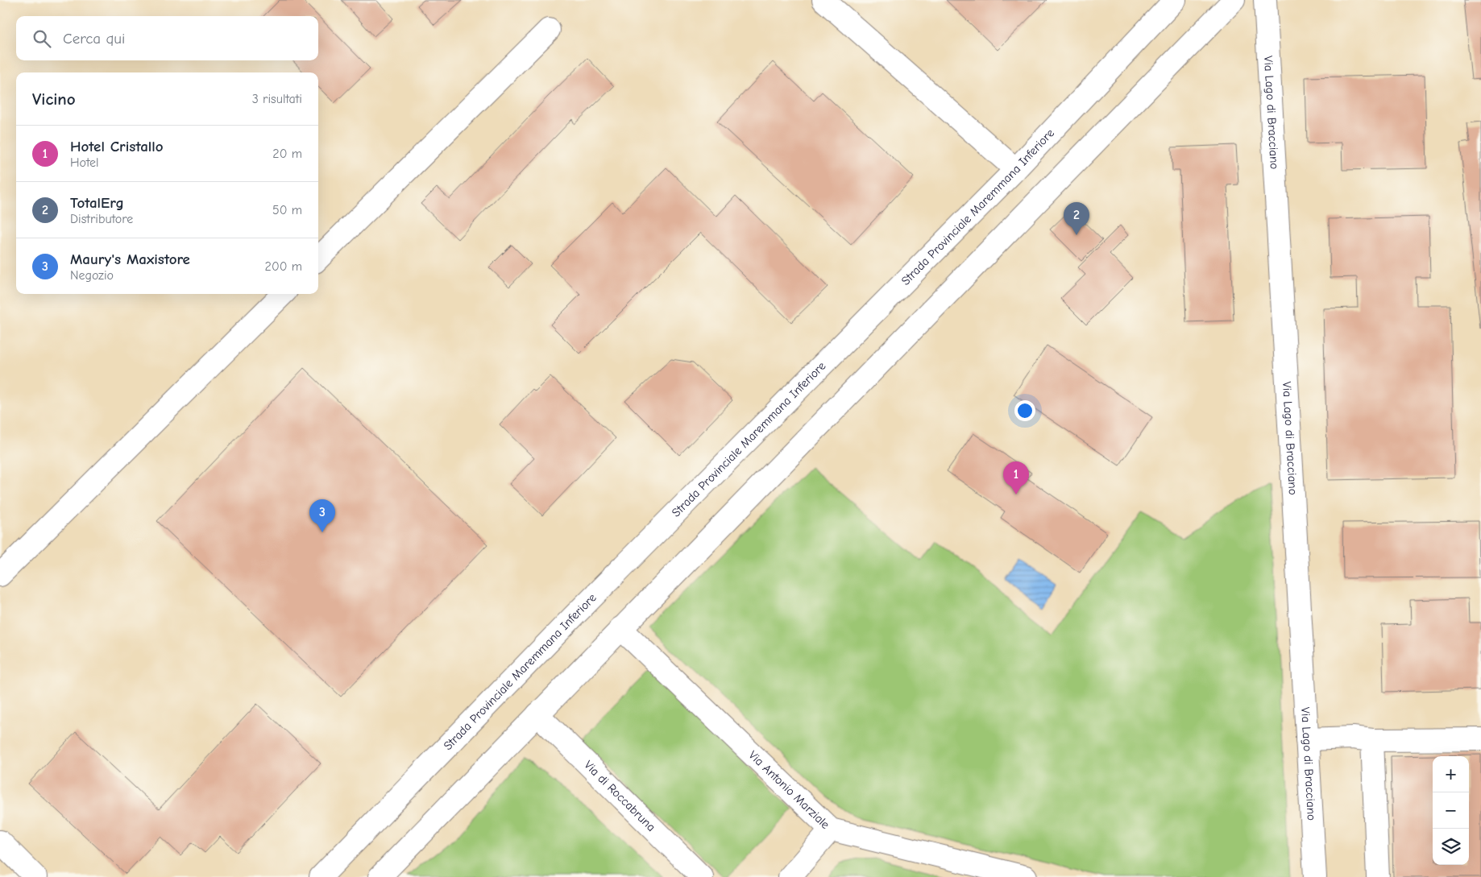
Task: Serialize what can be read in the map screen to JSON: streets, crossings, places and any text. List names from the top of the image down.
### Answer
{
  "streets": {
    "street": [
      "Via Lago di Bracciano",
      "Strada Provinciale Maremmana Inferiore",
      "Via Antonio Marziale",
      "Via di Roccabruna"
    ]
  },
  "page": {
    "search": "Cerca qui",
    "heading": ["Vicino", "3 risultati"],
    "list": [
      {
        "mark": "1",
        "name": "Hotel Cristallo",
        "note": "Hotel",
        "value": "20 m"
      },
      {
        "mark": "2",
        "name": "TotalErg",
        "note": "Distributore",
        "value": "50 m"
      },
      {
        "mark": "3",
        "name": "Maury's Maxistore",
        "note": "Negozio",
        "value": "200 m"
      }
    ],
    "pins": ["2", "1", "3"],
    "map_buttons": ["+", "−"]
  }
}
